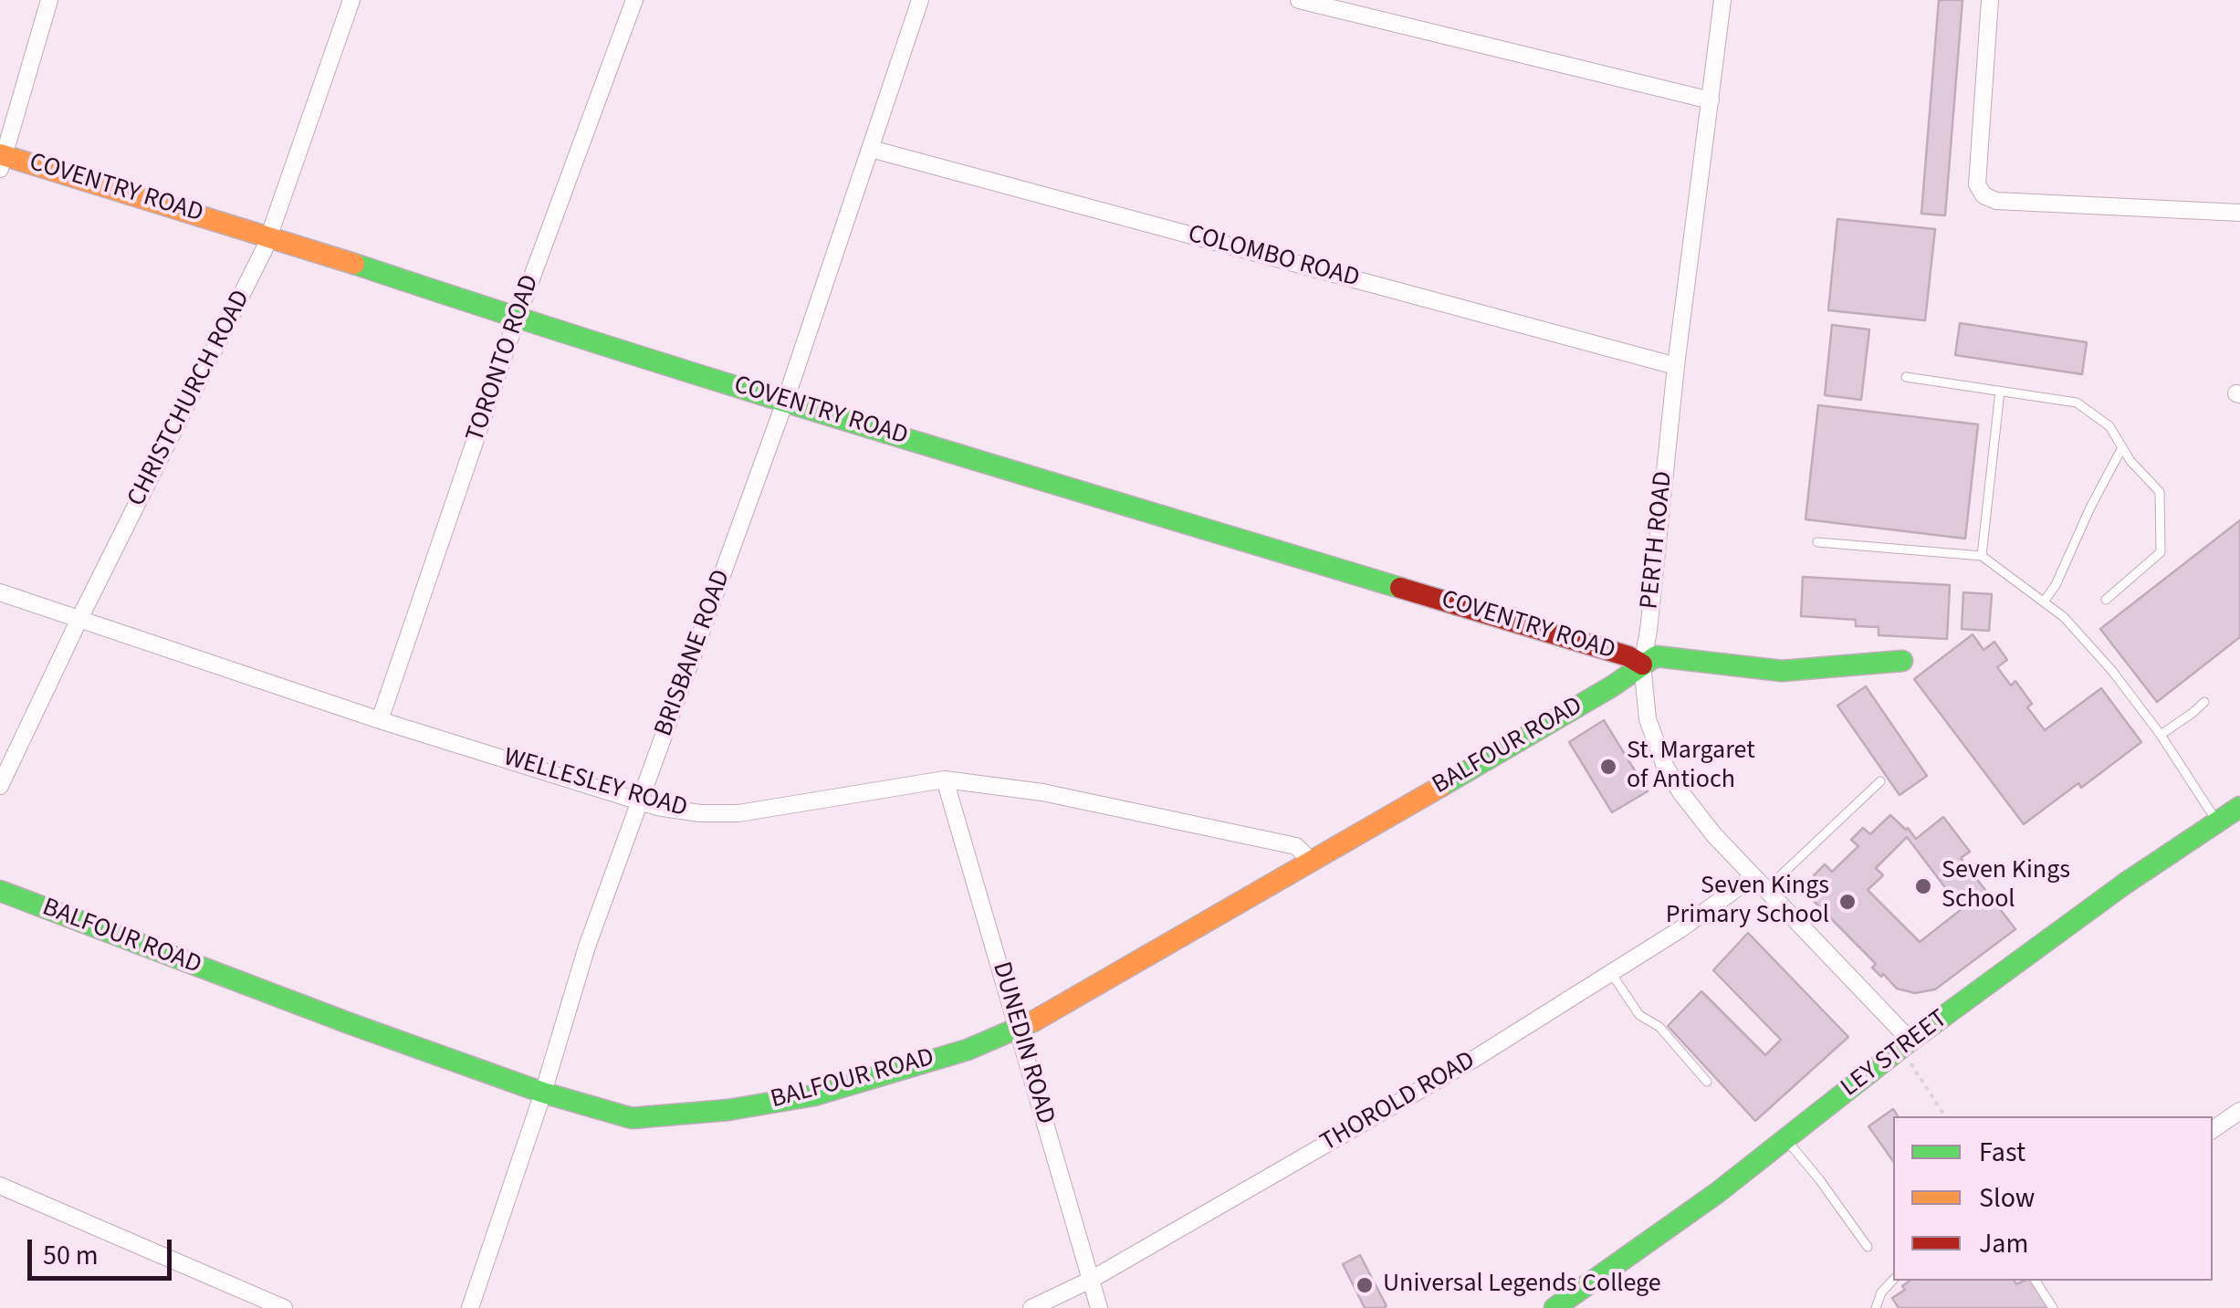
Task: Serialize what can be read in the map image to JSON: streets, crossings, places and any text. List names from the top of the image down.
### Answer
{
  "streets": {
    "street": [
      "COVENTRY ROAD",
      "COLOMBO ROAD",
      "TORONTO ROAD",
      "CHRISTCHURCH ROAD",
      "PERTH ROAD",
      "BRISBANE ROAD",
      "BALFOUR ROAD",
      "WELLESLEY ROAD",
      "DUNEDIN ROAD",
      "LEY STREET",
      "THOROLD ROAD"
    ]
  },
  "crossings": [
    ["COVENTRY ROAD", "TORONTO ROAD"],
    ["COVENTRY ROAD", "CHRISTCHURCH ROAD"],
    ["COVENTRY ROAD", "PERTH ROAD"],
    ["COVENTRY ROAD", "BRISBANE ROAD"],
    ["COVENTRY ROAD", "BALFOUR ROAD"],
    ["COLOMBO ROAD", "PERTH ROAD"],
    ["COLOMBO ROAD", "BRISBANE ROAD"],
    ["TORONTO ROAD", "WELLESLEY ROAD"],
    ["CHRISTCHURCH ROAD", "WELLESLEY ROAD"],
    ["PERTH ROAD", "BALFOUR ROAD"],
    ["PERTH ROAD", "LEY STREET"],
    ["PERTH ROAD", "THOROLD ROAD"],
    ["BRISBANE ROAD", "BALFOUR ROAD"],
    ["BRISBANE ROAD", "WELLESLEY ROAD"],
    ["BALFOUR ROAD", "WELLESLEY ROAD"],
    ["BALFOUR ROAD", "DUNEDIN ROAD"],
    ["WELLESLEY ROAD", "DUNEDIN ROAD"],
    ["DUNEDIN ROAD", "THOROLD ROAD"]
  ],
  "places": [
    "St. Margaret of Antioch",
    "Seven Kings School",
    "Seven Kings Primary School",
    "Universal Legends College"
  ],
  "legend": ["Fast", "Slow", "Jam"],
  "scale_bar": "50 m"
}
